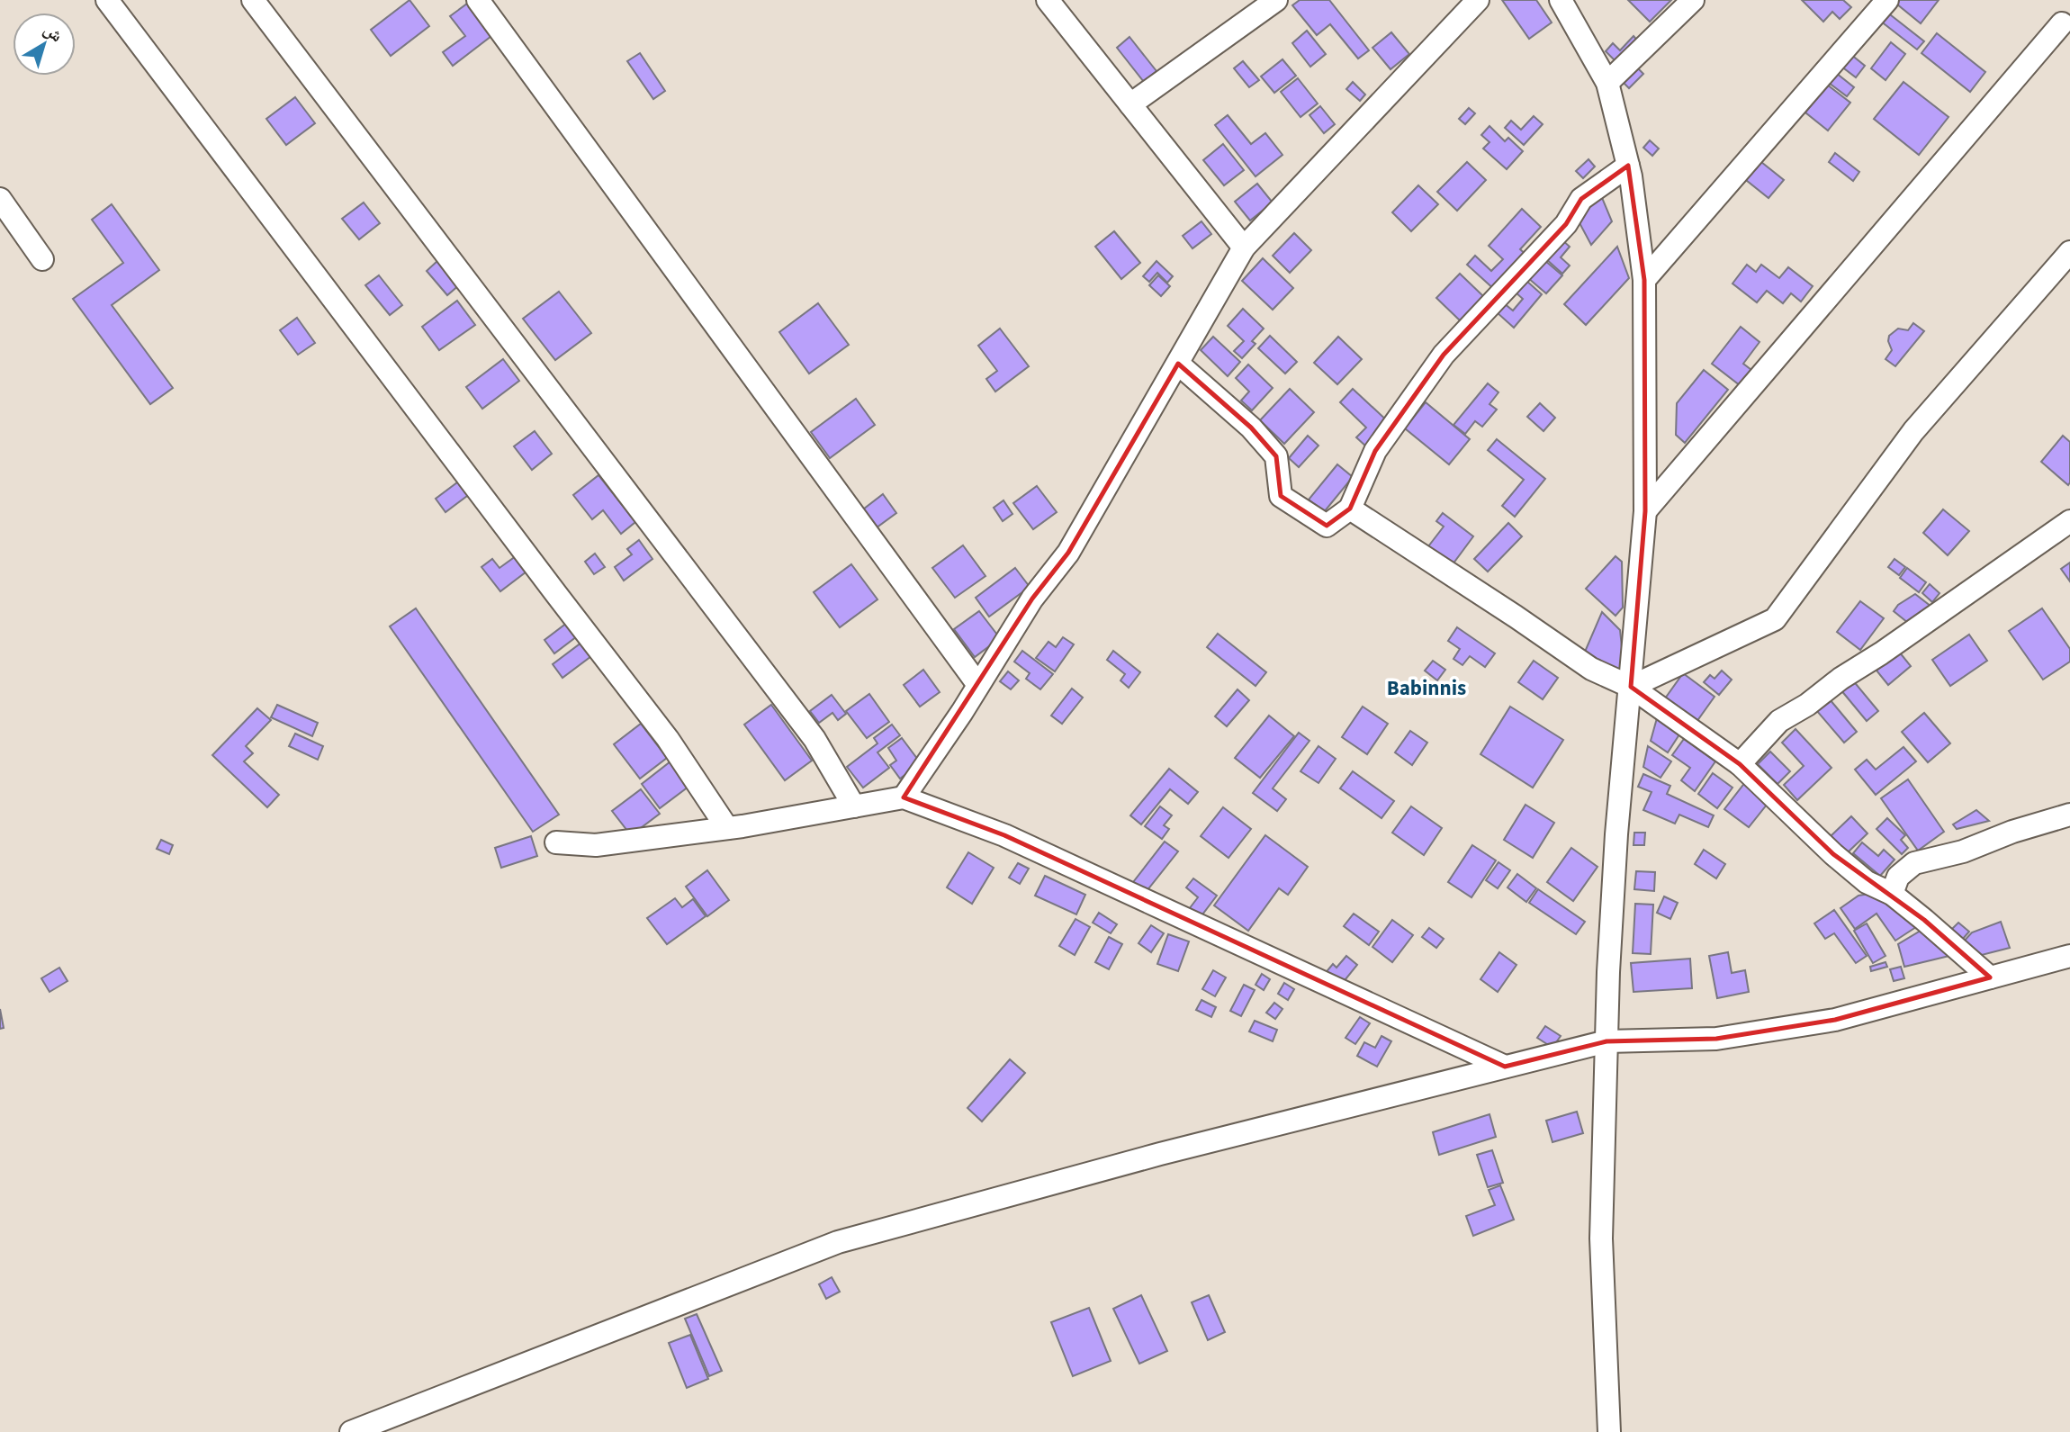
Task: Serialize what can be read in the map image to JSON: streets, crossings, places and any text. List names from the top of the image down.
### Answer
{
  "districts": ["Babinnis"],
  "north": "top right"
}
